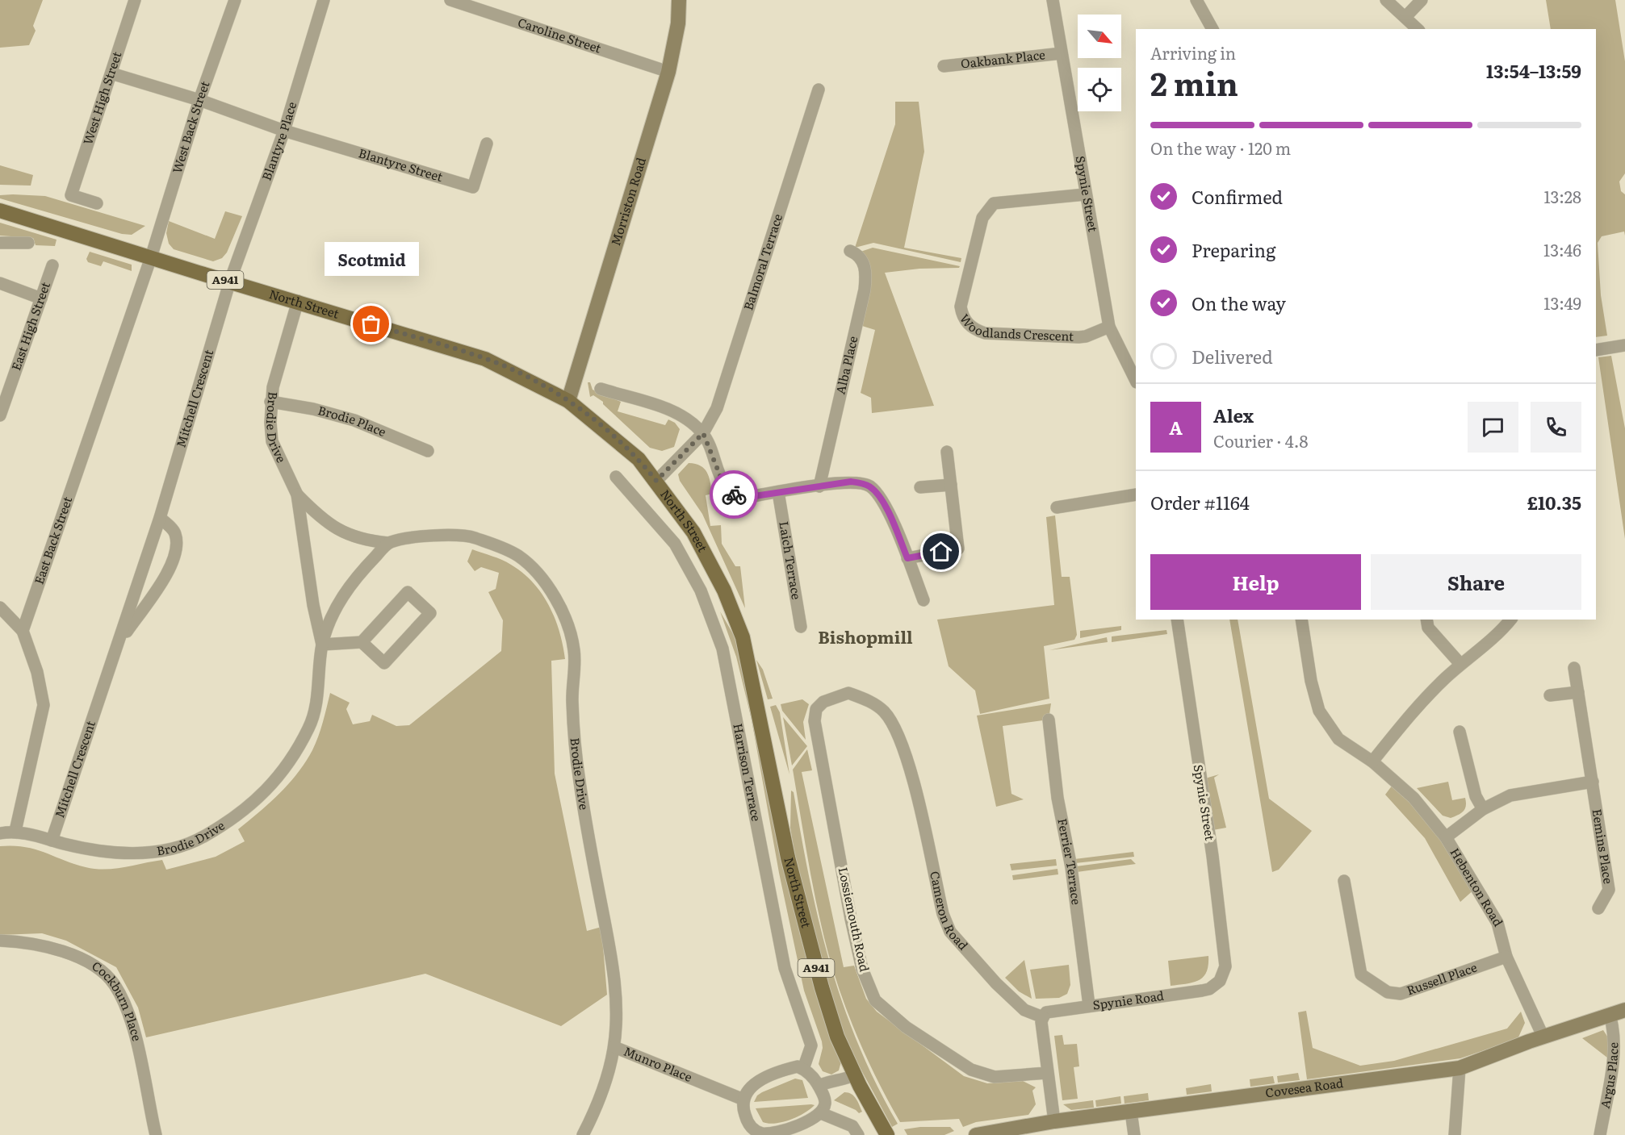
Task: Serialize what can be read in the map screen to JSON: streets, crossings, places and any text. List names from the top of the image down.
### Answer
{
  "streets": {
    "main road": ["A941", "North Street"],
    "street": [
      "Caroline Street",
      "Oakbank Place",
      "West High Street",
      "West Back Street",
      "Blantyre Place",
      "Blantyre Street",
      "Spynie Street",
      "Morriston Road",
      "Balmoral Terrace",
      "Woodlands Crescent",
      "East High Street",
      "Alba Place",
      "Mitchell Crescent",
      "Brodie Place",
      "Brodie Drive",
      "East Back Street",
      "Laich Terrace",
      "Harrison Terrace",
      "Eemins Place",
      "Ferrier Terrace",
      "Hebenton Road",
      "Cameron Road",
      "Lossiemouth Road",
      "Russell Place",
      "Spynie Road",
      "Cockburn Place",
      "Munro Place",
      "Argus Place",
      "Covesea Road"
    ]
  },
  "crossings": [
    ["Caroline Street", "Morriston Road"],
    ["Oakbank Place", "Spynie Street"],
    ["West Back Street", "North Street"],
    ["West Back Street", "East Back Street"],
    ["Blantyre Place", "Blantyre Street"],
    ["Blantyre Place", "North Street"],
    ["Blantyre Place", "Mitchell Crescent"],
    ["Spynie Street", "Woodlands Crescent"],
    ["Spynie Street", "Spynie Road"],
    ["Morriston Road", "North Street"],
    ["Balmoral Terrace", "North Street"],
    ["North Street", "Mitchell Crescent"],
    ["North Street", "Brodie Drive"],
    ["North Street", "East Back Street"],
    ["Mitchell Crescent", "Brodie Drive"],
    ["Brodie Place", "Brodie Drive"],
    ["Brodie Drive", "Munro Place"],
    ["Harrison Terrace", "Munro Place"],
    ["Ferrier Terrace", "Spynie Road"],
    ["Hebenton Road", "Russell Place"],
    ["Hebenton Road", "Covesea Road"],
    ["Cameron Road", "Lossiemouth Road"],
    ["Cameron Road", "Spynie Road"],
    ["Argus Place", "Covesea Road"]
  ],
  "districts": ["Bishopmill"],
  "places": ["Scotmid"],
  "north": "bottom right",
  "page": {
    "heading": ["2 min", "Arriving in", "13:54–13:59"],
    "panel": [
      "Alex",
      "Courier · 4.8",
      "Order #1164",
      "£10.35"
    ],
    "bar": "On the way · 120 m",
    "list": [
      ["Confirmed", "13:28"],
      ["Preparing", "13:46"],
      ["On the way", "13:49"],
      "Delivered"
    ],
    "bubble": "Scotmid",
    "round": "A",
    "buttons": ["Help", "Share"]
  }
}
